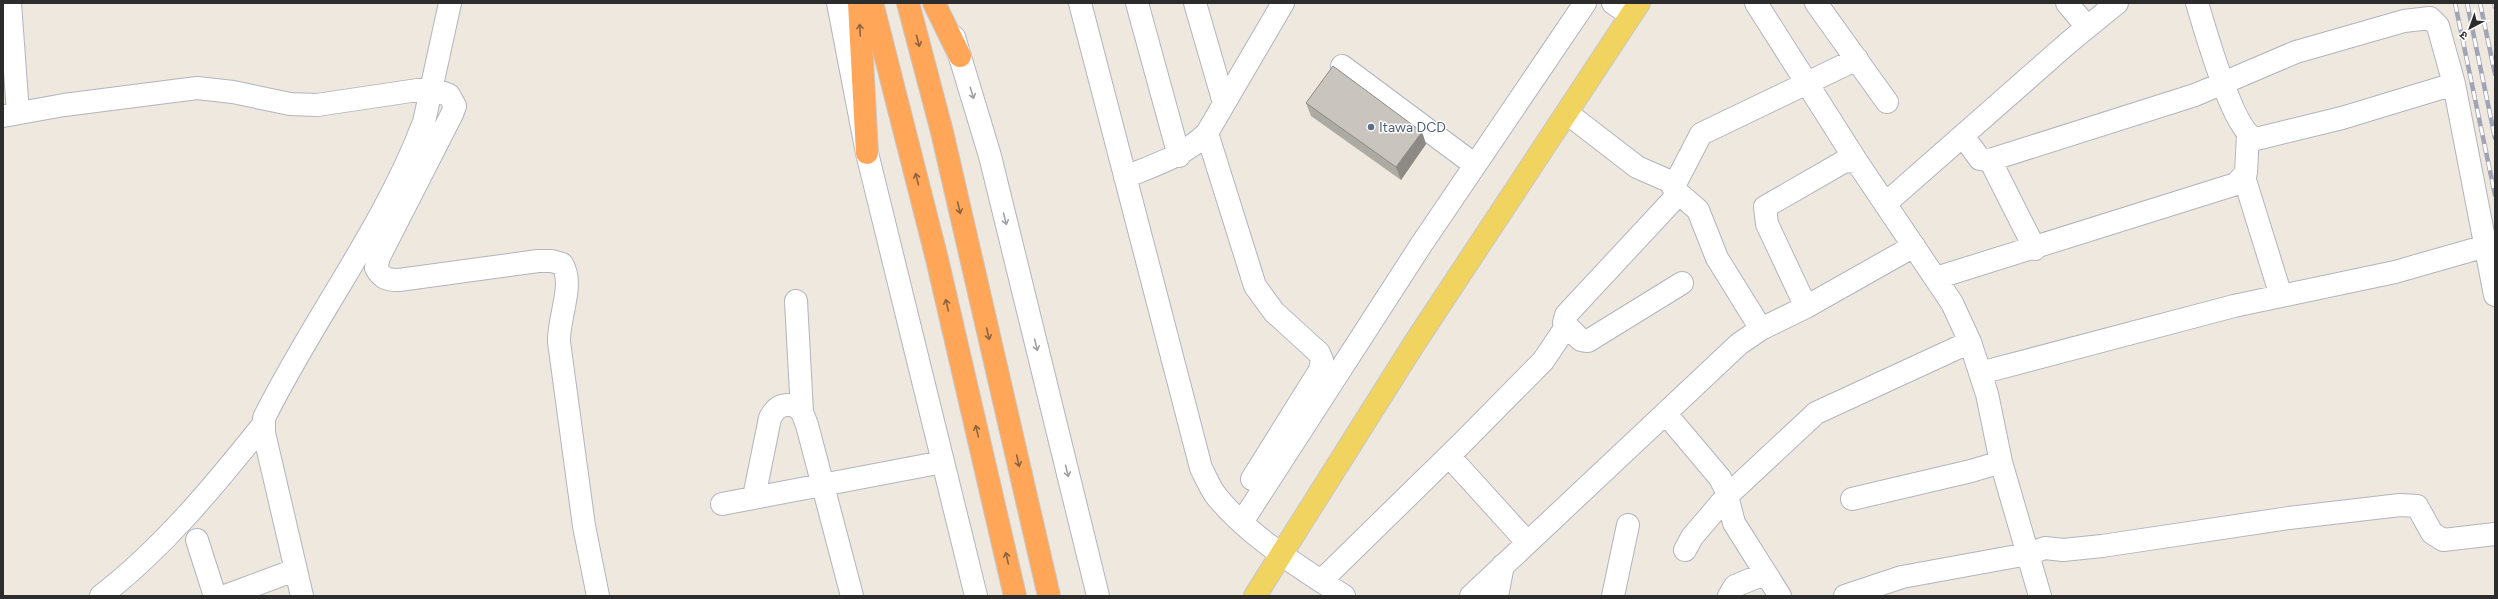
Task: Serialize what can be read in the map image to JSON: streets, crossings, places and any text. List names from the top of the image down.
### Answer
{
  "places": ["Itawa DCD"],
  "north": "bottom left"
}
